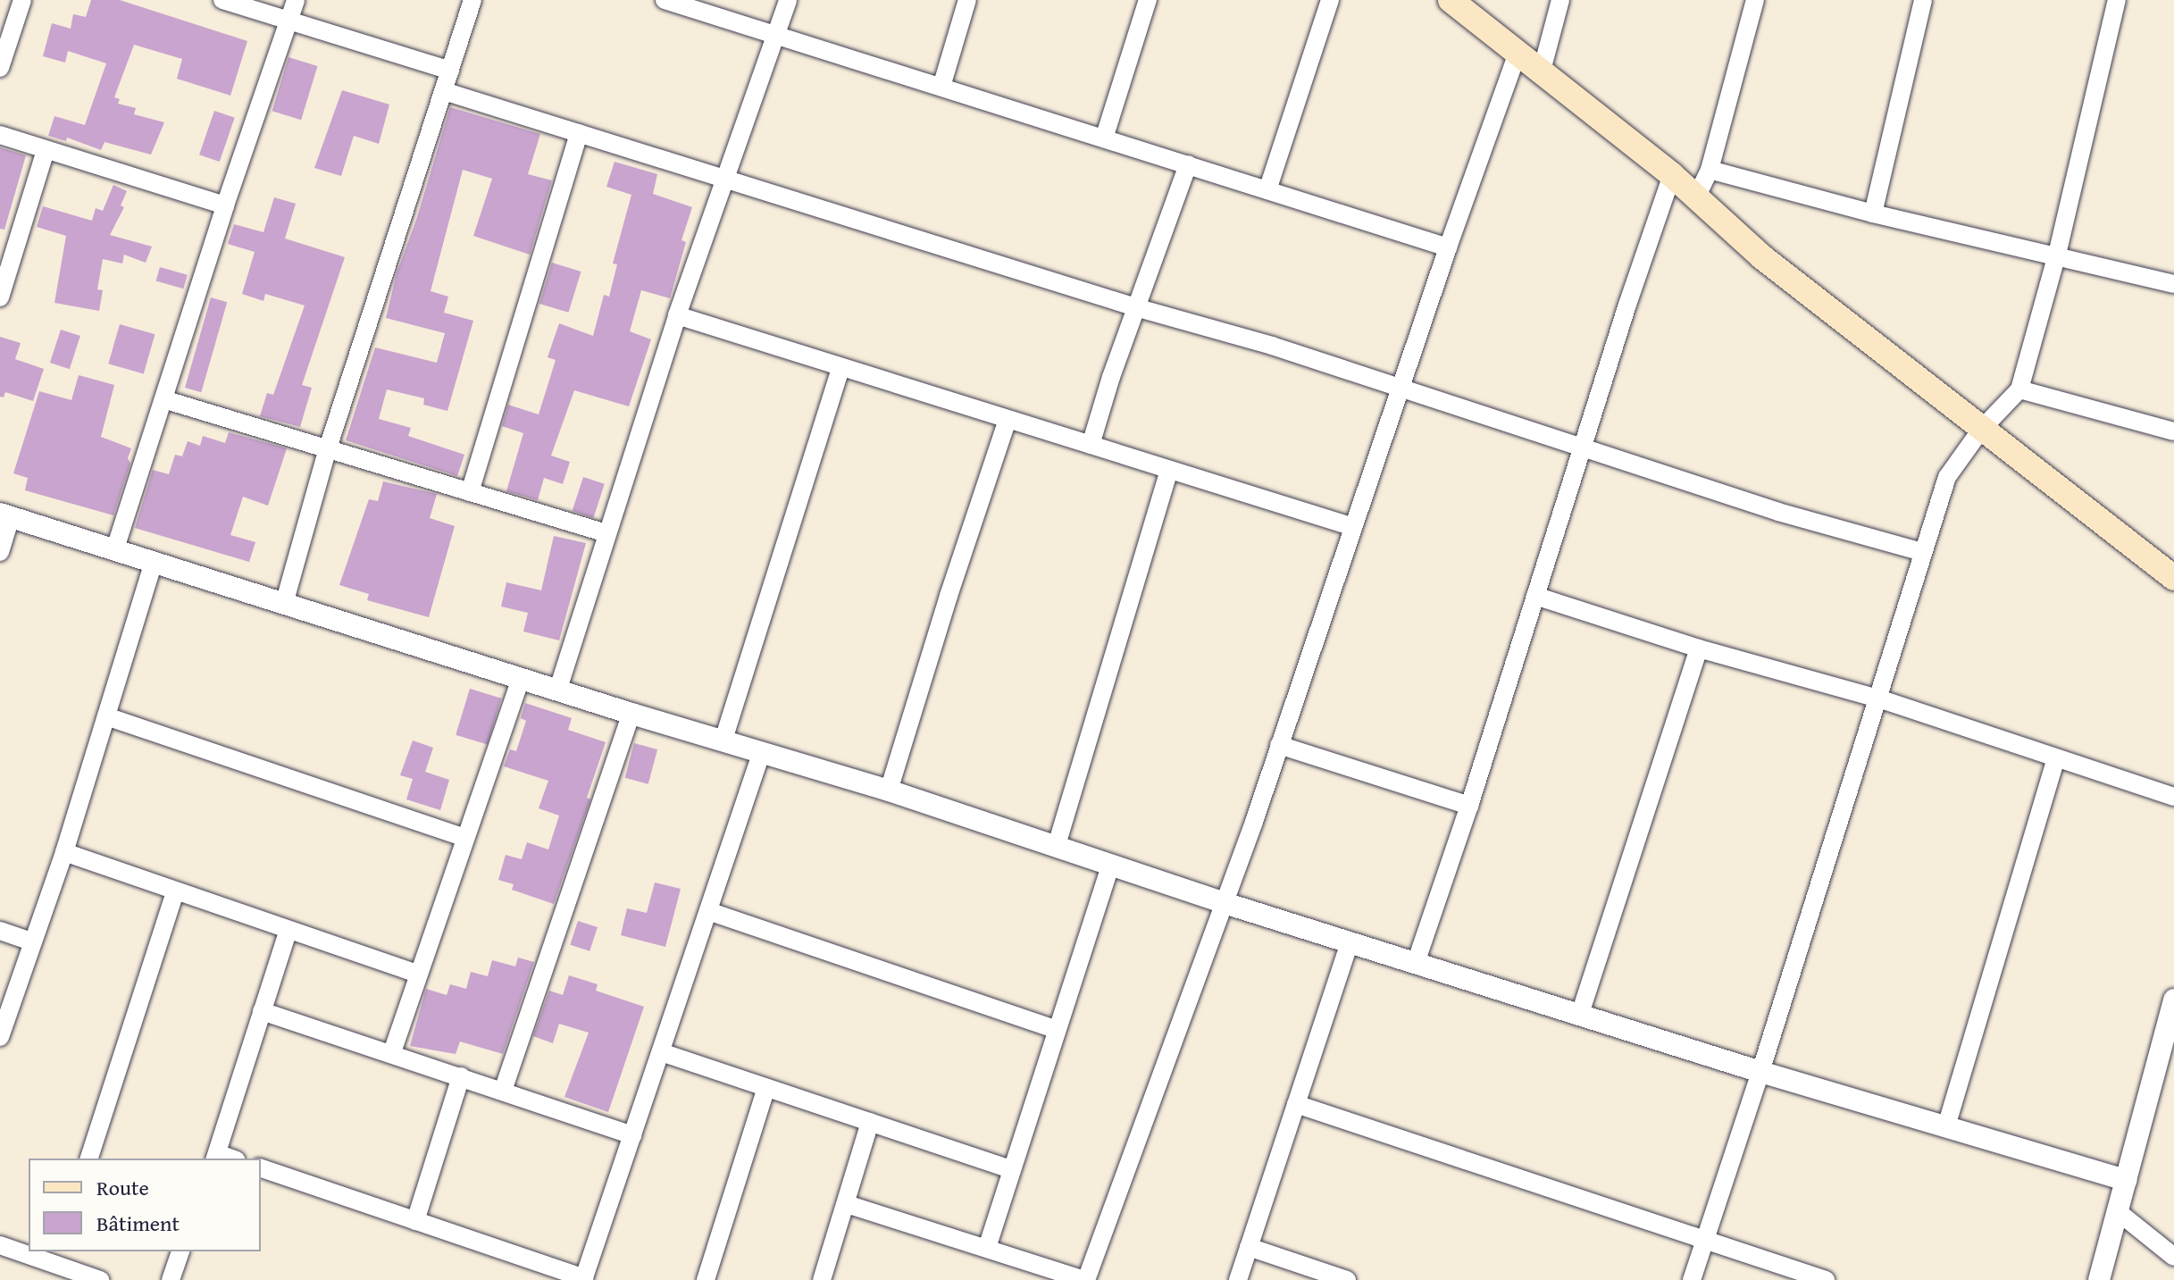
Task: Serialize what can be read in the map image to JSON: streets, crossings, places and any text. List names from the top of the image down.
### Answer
{
  "legend": ["Route", "Bâtiment"]
}
